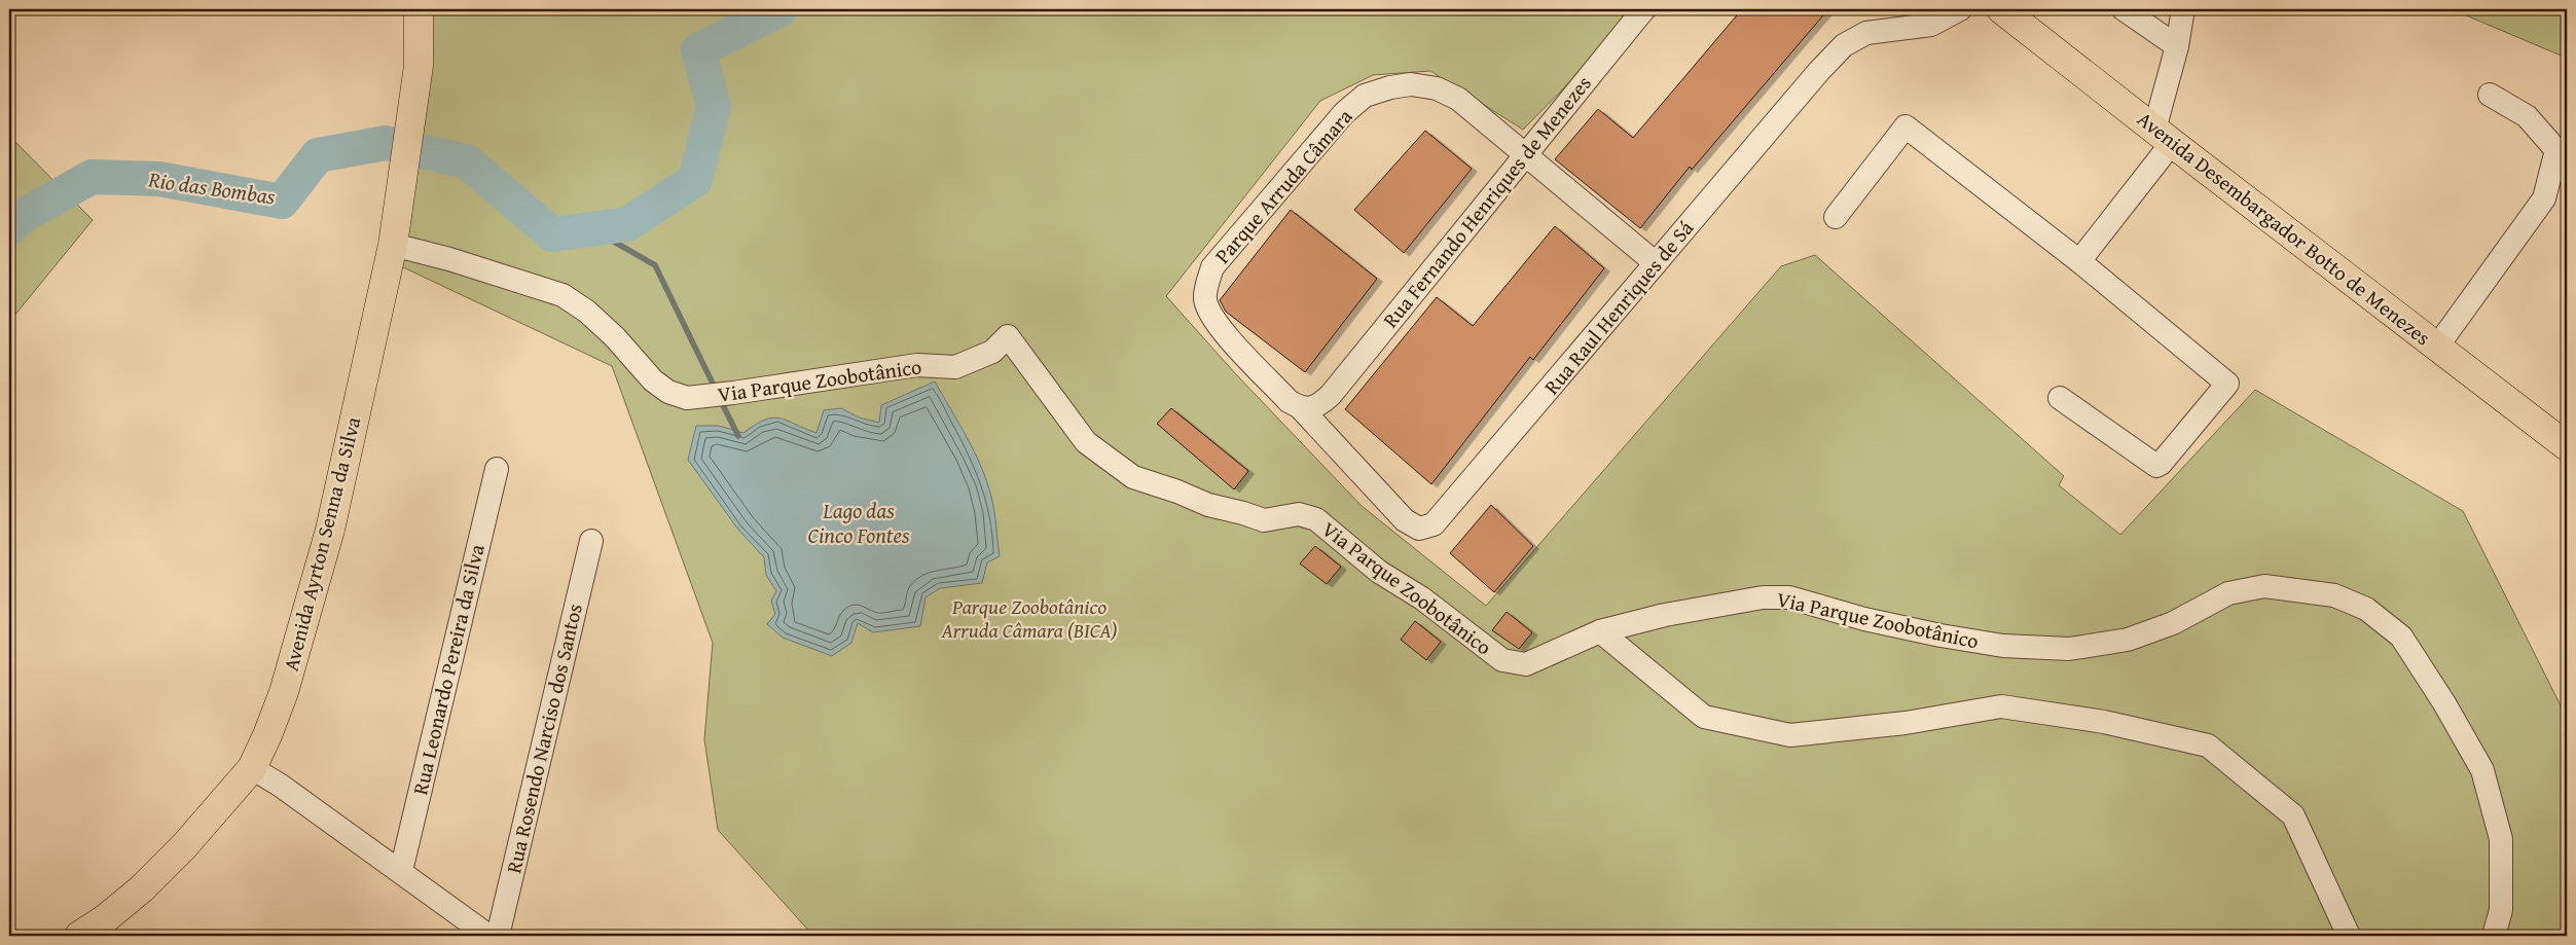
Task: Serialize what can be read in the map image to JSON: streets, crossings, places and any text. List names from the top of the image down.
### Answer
{
  "streets": {
    "main road": ["Avenida Desembargador Botto de Menezes", "Avenida Ayrton Senna da Silva"],
    "street": [
      "Parque Arruda Câmara",
      "Rua Fernando Henriques de Menezes",
      "Rua Raul Henriques de Sá",
      "Via Parque Zoobotânico",
      "Rua Leonardo Pereira da Silva",
      "Rua Rosendo Narciso dos Santos"
    ]
  },
  "crossings": [
    ["Parque Arruda Câmara", "Rua Fernando Henriques de Menezes"],
    ["Parque Arruda Câmara", "Rua Raul Henriques de Sá"],
    ["Rua Fernando Henriques de Menezes", "Rua Raul Henriques de Sá"],
    ["Via Parque Zoobotânico", "Avenida Ayrton Senna da Silva"]
  ],
  "water": ["Rio das Bombas", "Lago das Cinco Fontes"],
  "parks": ["Parque Zoobotânico Arruda Câmara (BICA)"]
}
